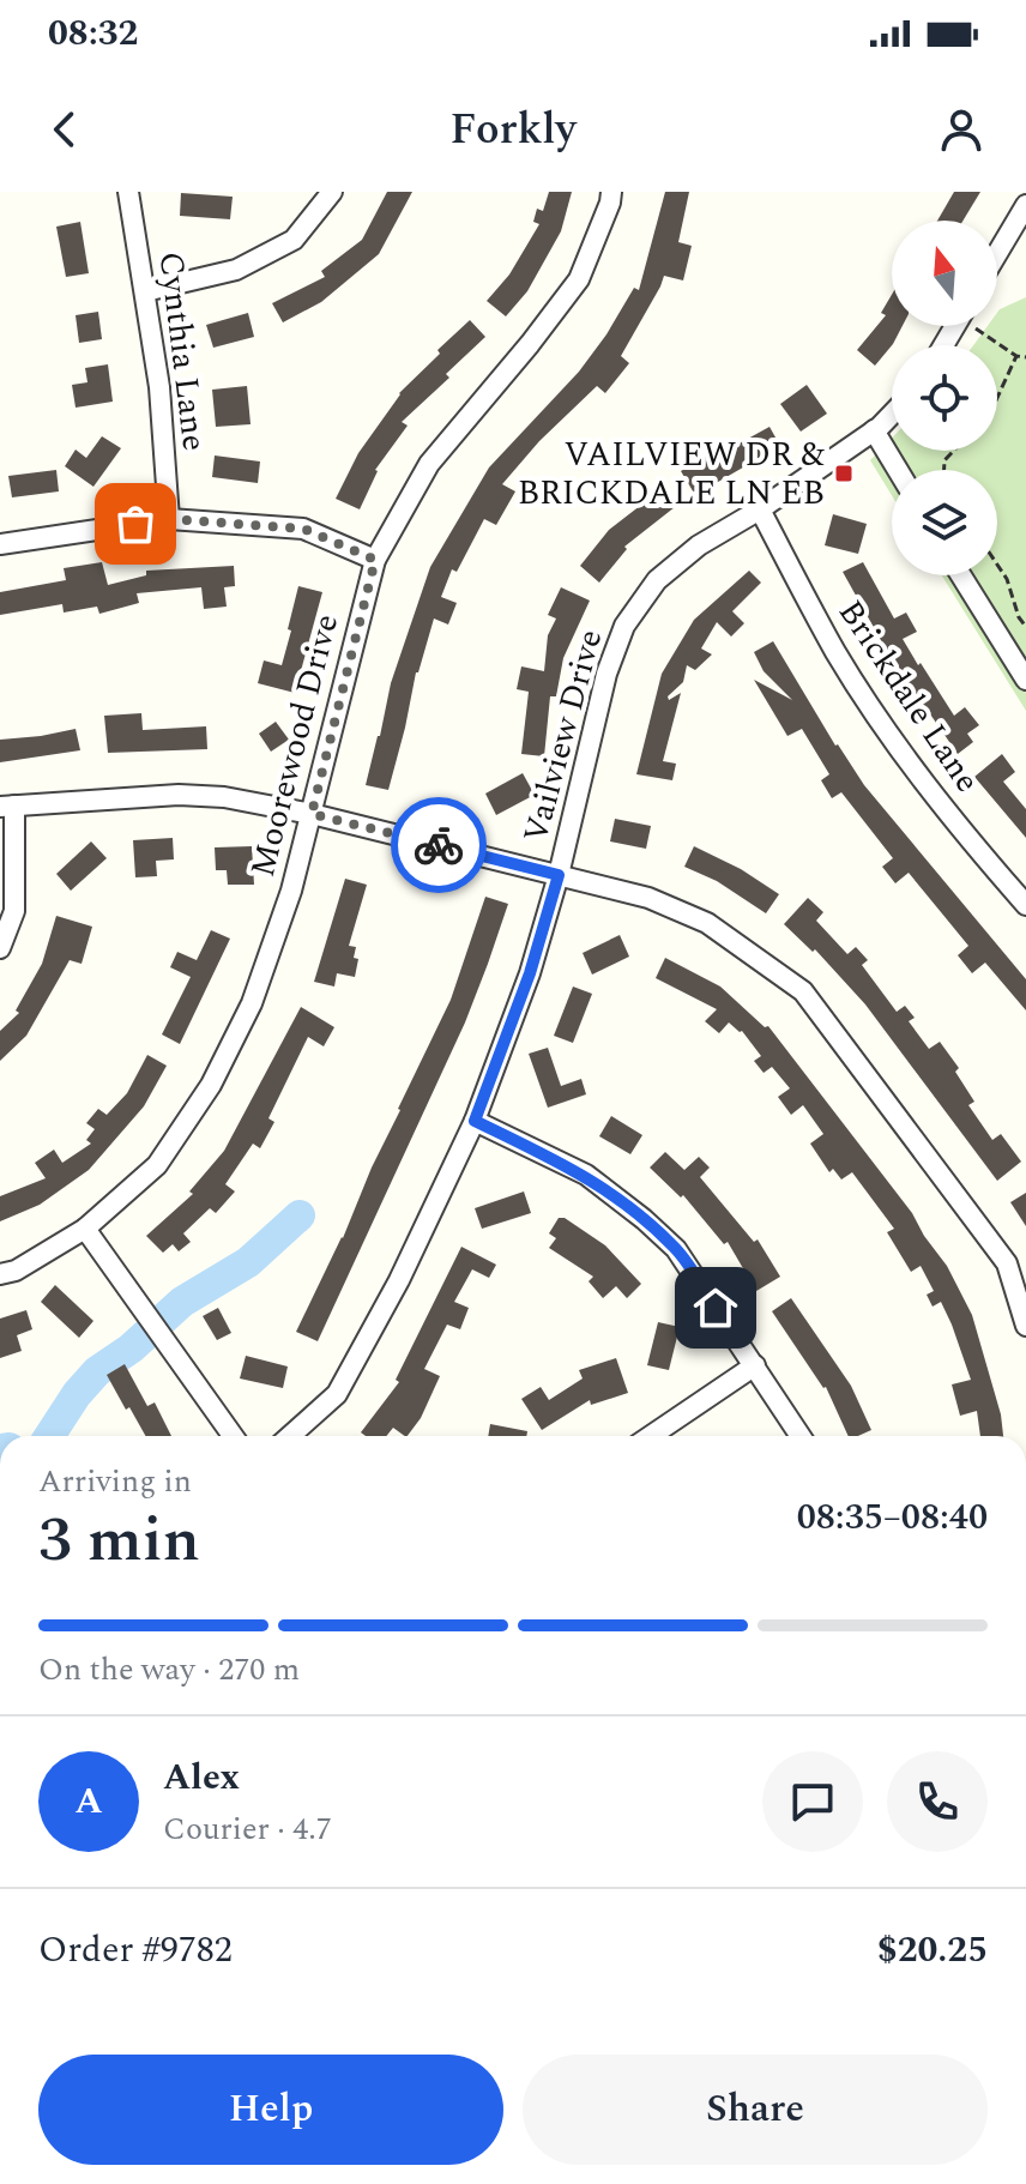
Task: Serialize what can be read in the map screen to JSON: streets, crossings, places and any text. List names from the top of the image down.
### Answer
{
  "streets": {
    "street": [
      "Cynthia Lane",
      "Brickdale Lane",
      "Vailview Drive",
      "Moorewood Drive"
    ]
  },
  "crossings": [
    ["Brickdale Lane", "Vailview Drive"]
  ],
  "places": {
    "transit": ["VAILVIEW DR & BRICKDALE LN EB"]
  },
  "north": "top",
  "page": {
    "status": "08:32",
    "header": "Forkly",
    "heading": ["3 min", "Arriving in", "08:35–08:40"],
    "panel": [
      "Alex",
      "Courier · 4.7",
      "Order #9782",
      "$20.25"
    ],
    "bar": "On the way · 270 m",
    "round": "A",
    "buttons": ["Help", "Share"]
  }
}
